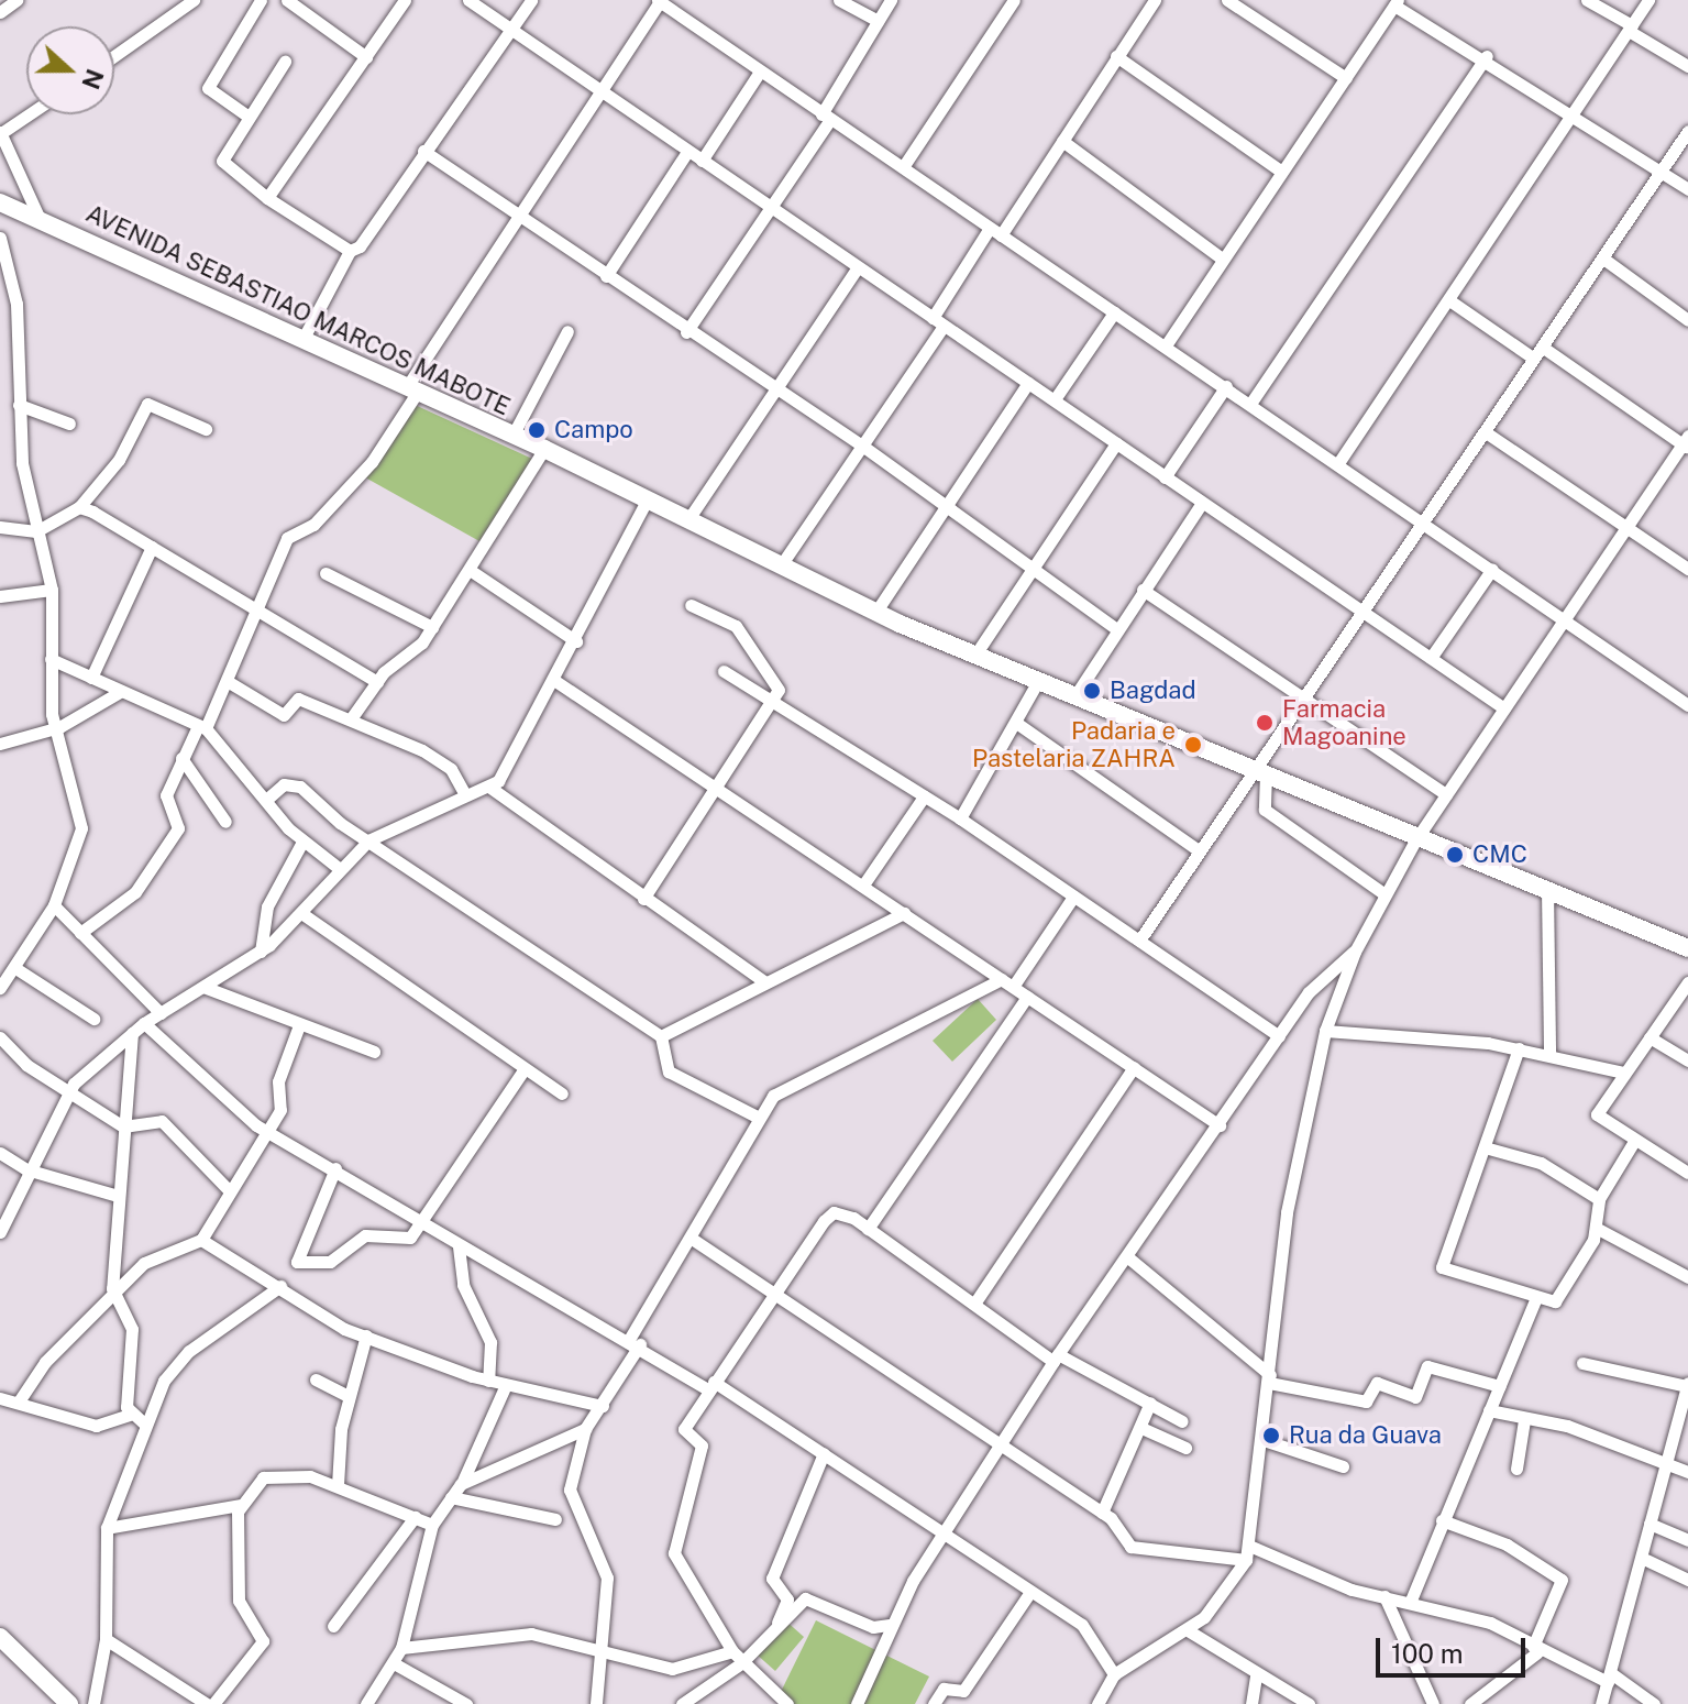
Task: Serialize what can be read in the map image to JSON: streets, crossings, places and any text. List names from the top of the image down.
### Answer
{
  "streets": {
    "main road": ["AVENIDA SEBASTIAO MARCOS MABOTE"]
  },
  "places": [
    "Campo",
    "Bagdad",
    "Farmacia Magoanine",
    "Padaria e Pastelaria ZAHRA",
    "CMC",
    "Rua da Guava"
  ],
  "scale_bar": "100 m",
  "north": "right"
}
